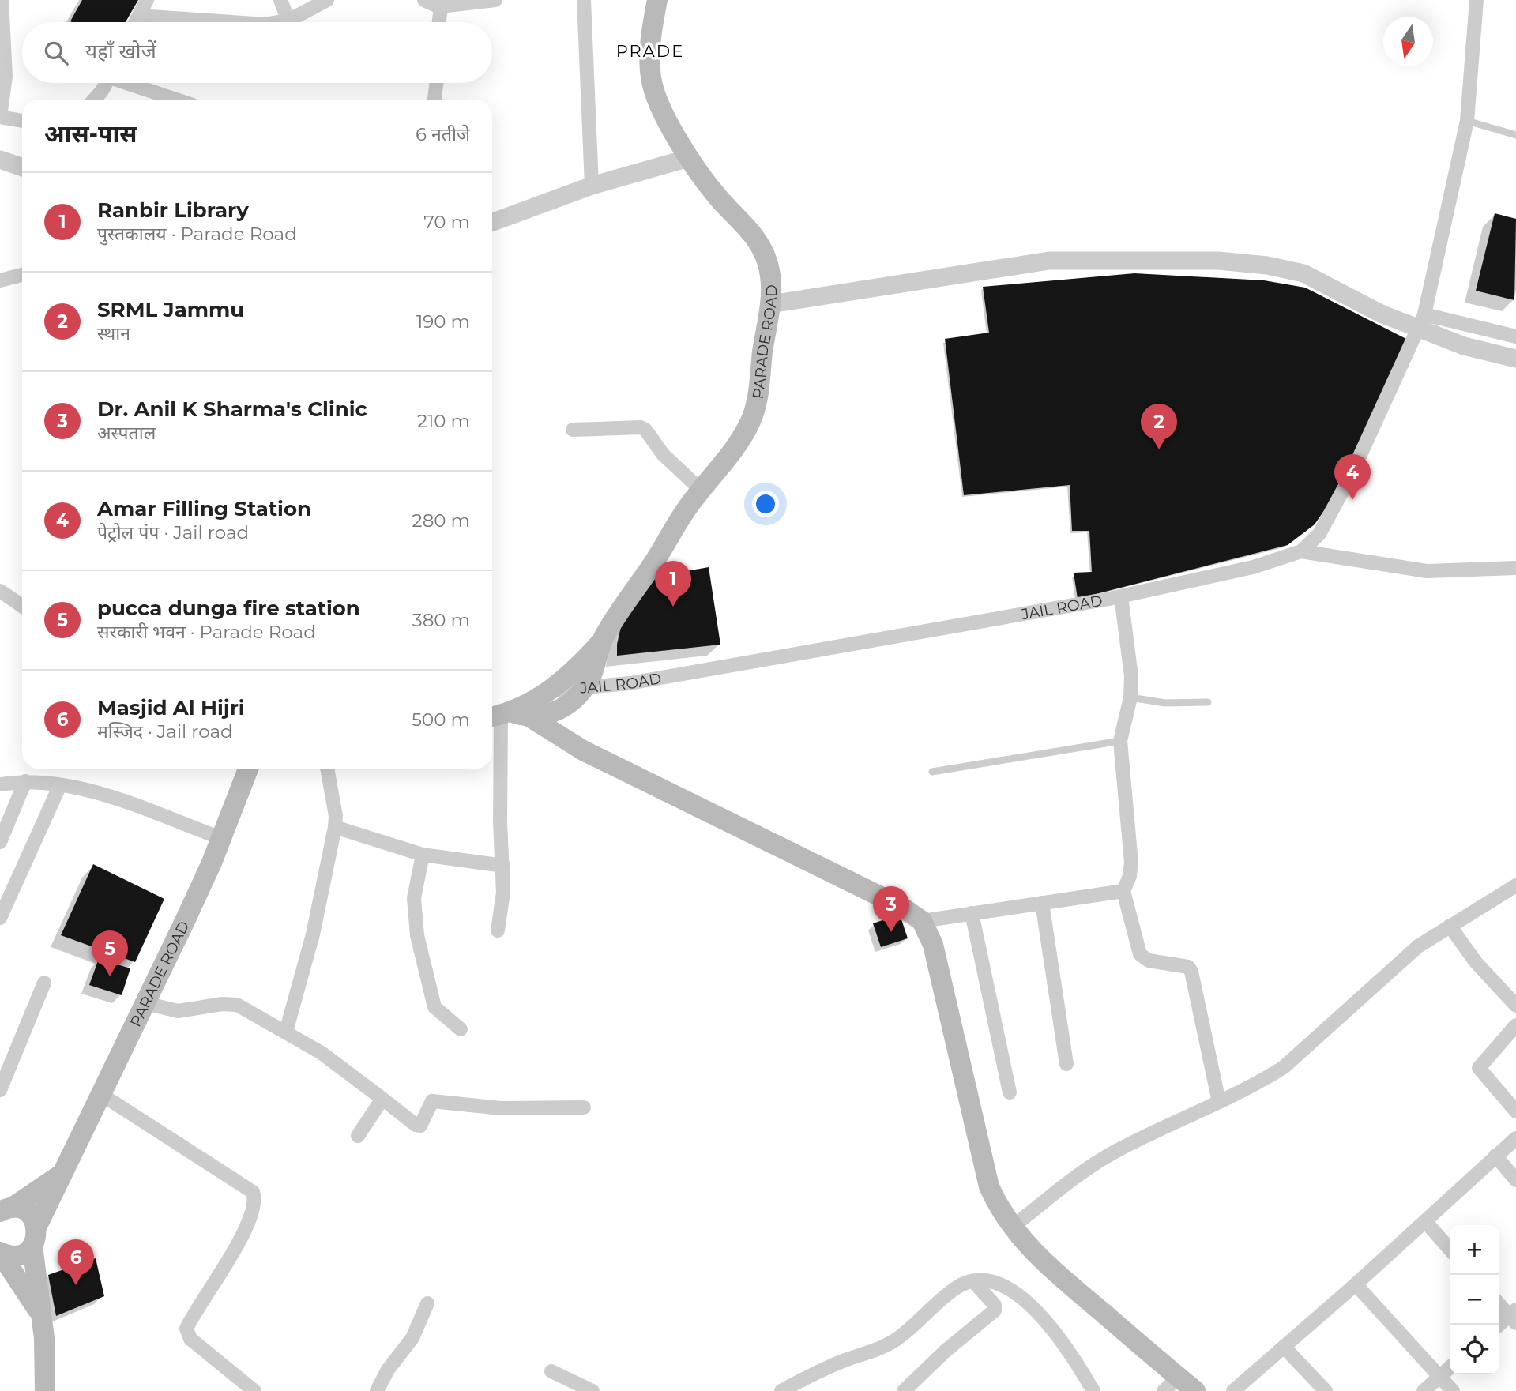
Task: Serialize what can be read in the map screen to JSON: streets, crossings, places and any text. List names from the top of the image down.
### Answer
{
  "streets": {
    "main road": ["PARADE ROAD"],
    "street": ["JAIL ROAD"]
  },
  "districts": ["PRADE"],
  "north": "bottom",
  "page": {
    "search": "यहाँ खोजें",
    "heading": ["आस-पास", "6 नतीजे"],
    "list": [
      {
        "mark": "1",
        "name": "Ranbir Library",
        "note": "पुस्तकालय · Parade Road",
        "value": "70 m"
      },
      {
        "mark": "2",
        "name": "SRML Jammu",
        "note": "स्थान",
        "value": "190 m"
      },
      {
        "mark": "3",
        "name": "Dr. Anil K Sharma's Clinic",
        "note": "अस्पताल",
        "value": "210 m"
      },
      {
        "mark": "4",
        "name": "Amar Filling Station",
        "note": "पेट्रोल पंप · Jail road",
        "value": "280 m"
      },
      {
        "mark": "5",
        "name": "pucca dunga fire station",
        "note": "सरकारी भवन · Parade Road",
        "value": "380 m"
      },
      {
        "mark": "6",
        "name": "Masjid Al Hijri",
        "note": "मस्जिद · Jail road",
        "value": "500 m"
      }
    ],
    "pins": [
      "2",
      "4",
      "1",
      "3",
      "5",
      "6"
    ],
    "map_buttons": ["+", "−"]
  }
}
